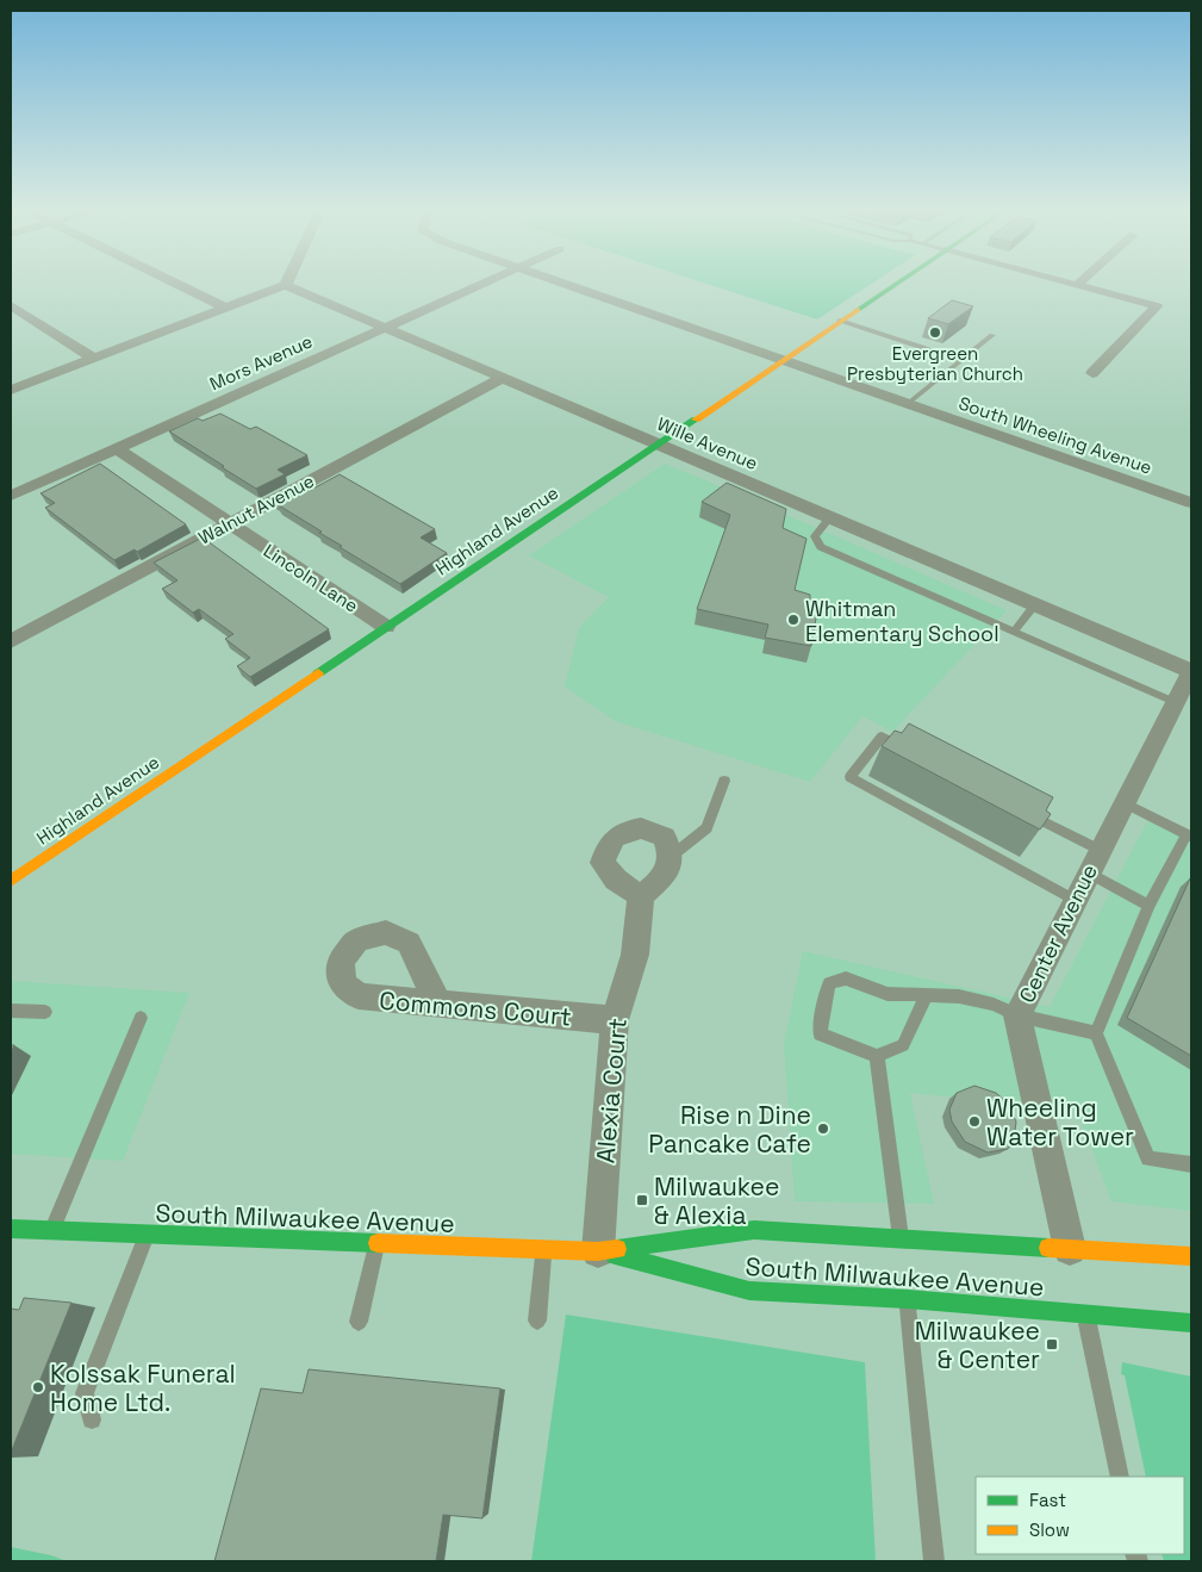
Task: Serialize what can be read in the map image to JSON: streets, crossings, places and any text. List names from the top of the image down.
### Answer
{
  "streets": {
    "street": [
      "Mors Avenue",
      "South Wheeling Avenue",
      "Wille Avenue",
      "Walnut Avenue",
      "Highland Avenue",
      "Lincoln Lane",
      "Center Avenue",
      "Commons Court",
      "Alexia Court",
      "South Milwaukee Avenue"
    ]
  },
  "crossings": [
    ["Mors Avenue", "Wille Avenue"],
    ["Mors Avenue", "Lincoln Lane"],
    ["South Wheeling Avenue", "Highland Avenue"],
    ["Wille Avenue", "Walnut Avenue"],
    ["Wille Avenue", "Highland Avenue"],
    ["Wille Avenue", "Center Avenue"],
    ["Walnut Avenue", "Lincoln Lane"],
    ["Highland Avenue", "Lincoln Lane"],
    ["Center Avenue", "South Milwaukee Avenue"],
    ["Commons Court", "Alexia Court"],
    ["Alexia Court", "South Milwaukee Avenue"]
  ],
  "places": {
    "other": [
      "Evergreen Presbyterian Church",
      "Whitman Elementary School",
      "Wheeling Water Tower",
      "Rise n Dine Pancake Cafe",
      "Kolssak Funeral Home Ltd."
    ],
    "transit": ["Milwaukee & Alexia", "Milwaukee & Center"]
  },
  "legend": ["Fast", "Slow"]
}
